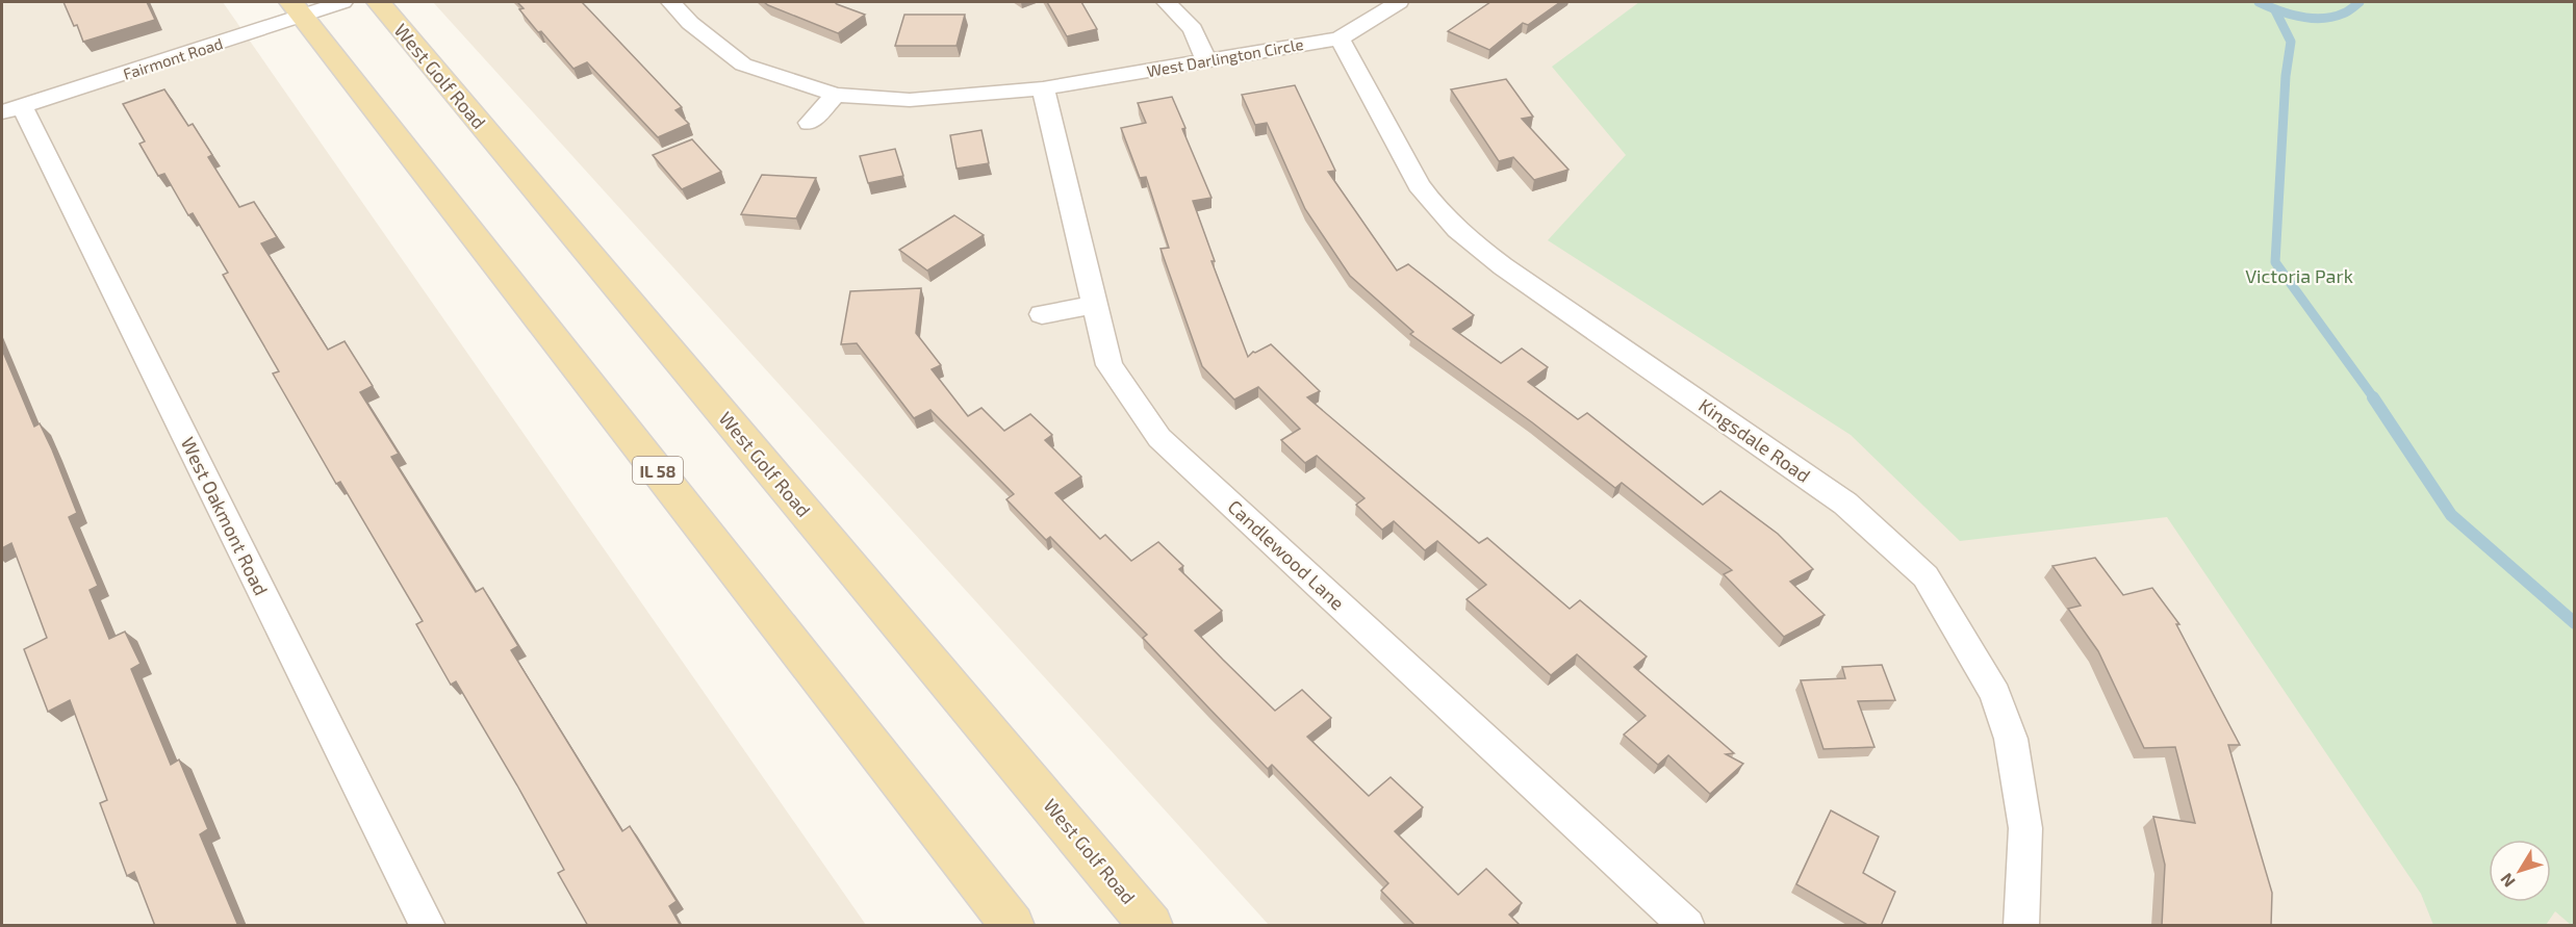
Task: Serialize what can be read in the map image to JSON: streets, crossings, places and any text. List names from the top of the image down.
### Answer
{
  "streets": {
    "main road": ["West Golf Road", "IL 58"],
    "street": [
      "West Darlington Circle",
      "Fairmont Road",
      "Kingsdale Road",
      "West Oakmont Road",
      "Candlewood Lane"
    ]
  },
  "crossings": [
    ["West Darlington Circle", "Kingsdale Road"],
    ["West Darlington Circle", "Candlewood Lane"],
    ["Fairmont Road", "IL 58"],
    ["Fairmont Road", "West Oakmont Road"]
  ],
  "parks": ["Victoria Park"],
  "north": "bottom left"
}
